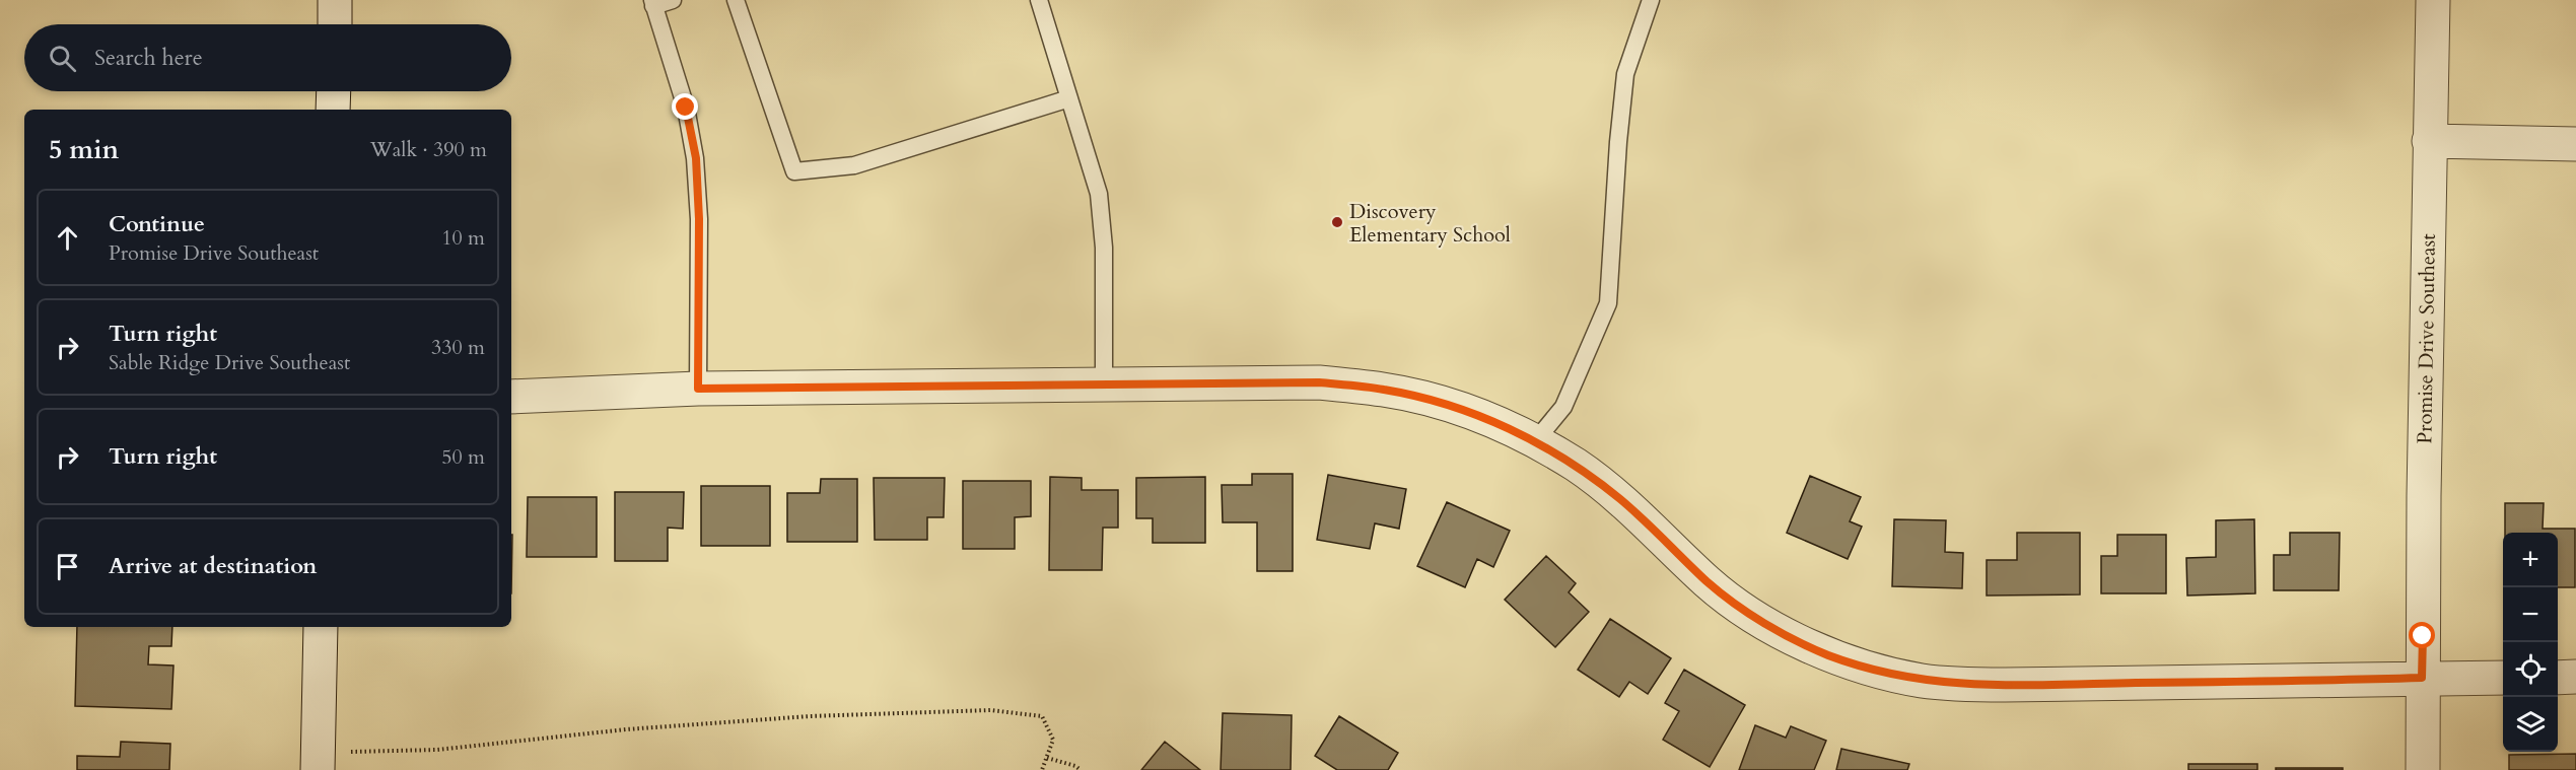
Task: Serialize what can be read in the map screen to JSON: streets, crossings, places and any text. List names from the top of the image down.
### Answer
{
  "streets": {
    "street": ["Promise Drive Southeast"]
  },
  "places": ["Discovery Elementary School"],
  "page": {
    "search": "Search here",
    "heading": ["5 min", "Walk · 390 m"],
    "list": [
      ["Continue", "Promise Drive Southeast", "10 m"],
      ["Turn right", "Sable Ridge Drive Southeast", "330 m"],
      ["Turn right", "50 m"],
      "Arrive at destination"
    ],
    "map_buttons": ["+", "−"]
  }
}
